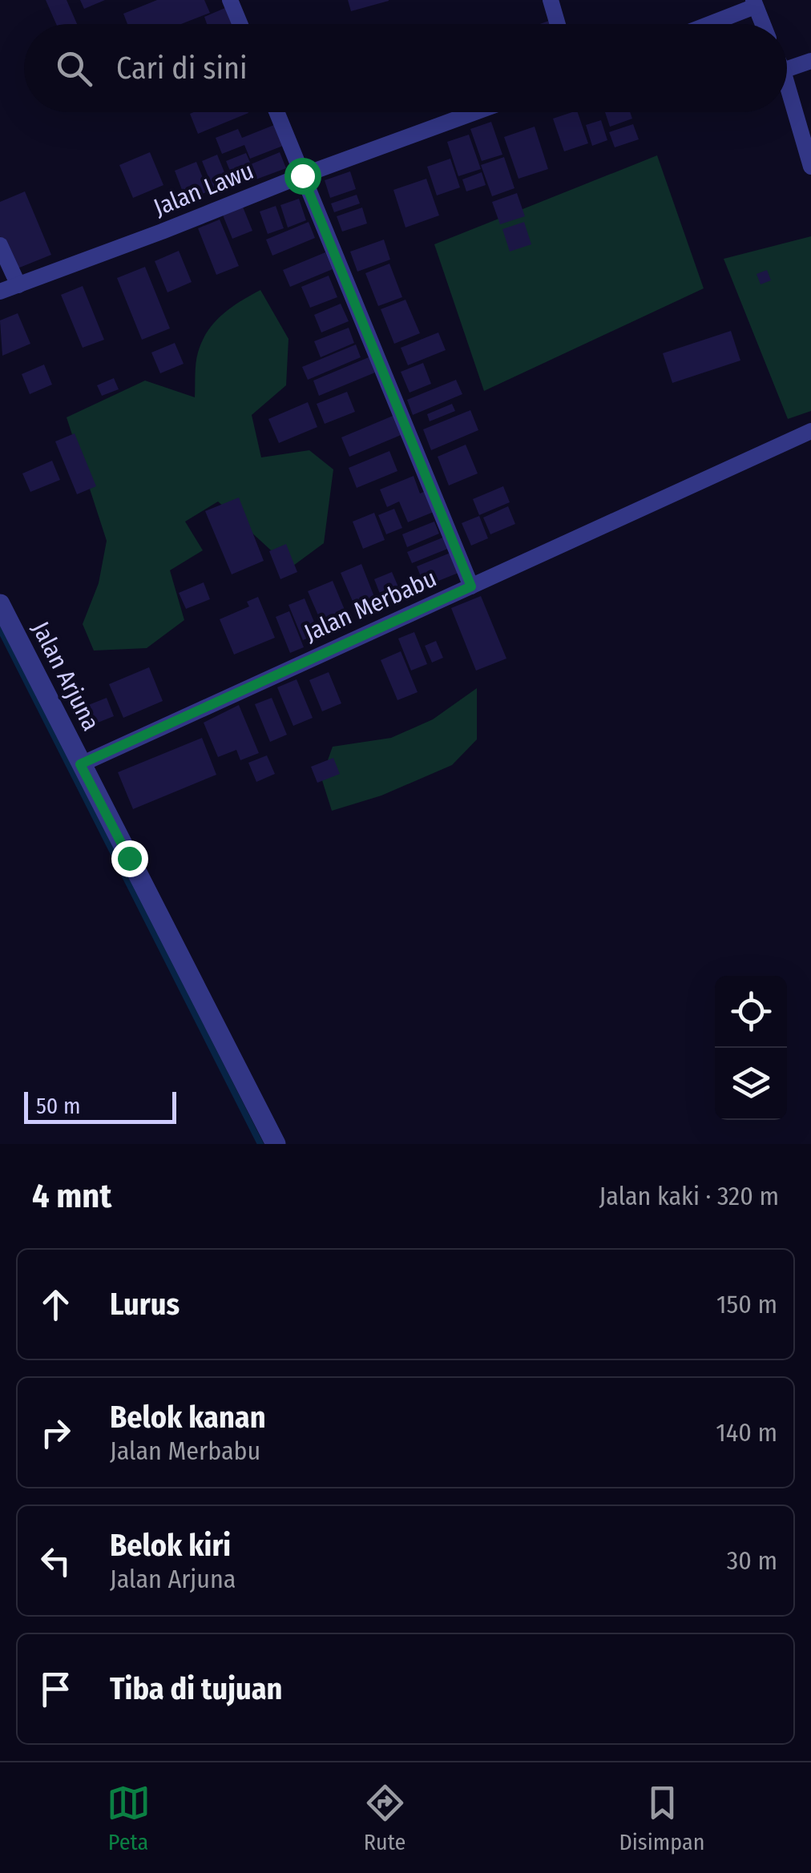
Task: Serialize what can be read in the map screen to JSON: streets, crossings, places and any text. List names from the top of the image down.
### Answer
{
  "streets": {
    "street": ["Jalan Lawu", "Jalan Merbabu", "Jalan Arjuna"]
  },
  "crossings": [
    ["Jalan Merbabu", "Jalan Arjuna"]
  ],
  "scale_bar": "50 m",
  "page": {
    "search": "Cari di sini",
    "scale": "50 m",
    "heading": ["4 mnt", "Jalan kaki · 320 m"],
    "list": [
      ["Lurus", "150 m"],
      ["Belok kanan", "Jalan Merbabu", "140 m"],
      ["Belok kiri", "Jalan Arjuna", "30 m"],
      "Tiba di tujuan"
    ],
    "nav": ["Peta", "Rute", "Disimpan"]
  }
}
